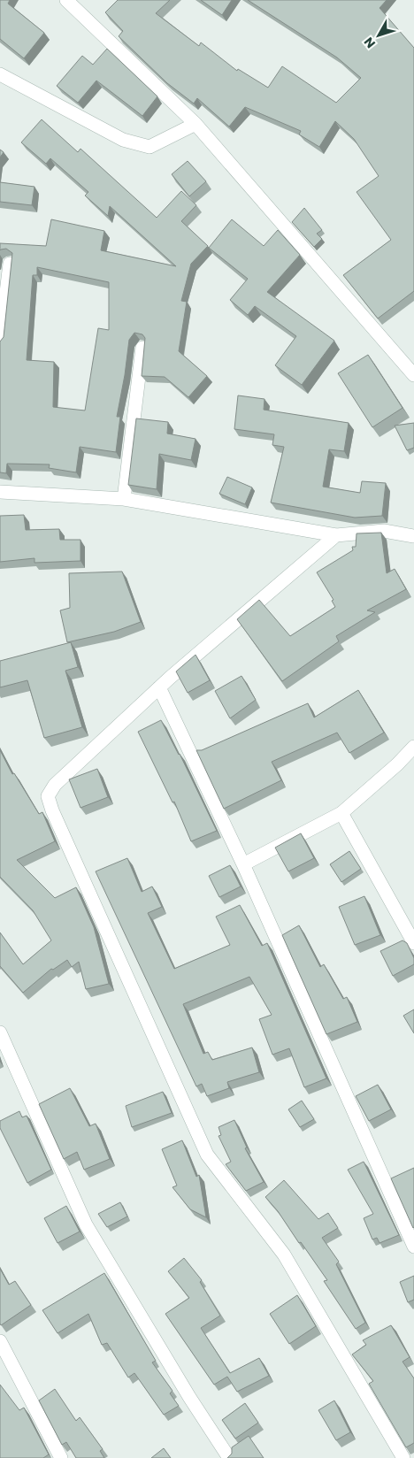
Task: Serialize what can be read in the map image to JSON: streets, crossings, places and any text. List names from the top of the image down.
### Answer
{
  "north": "bottom left"
}
